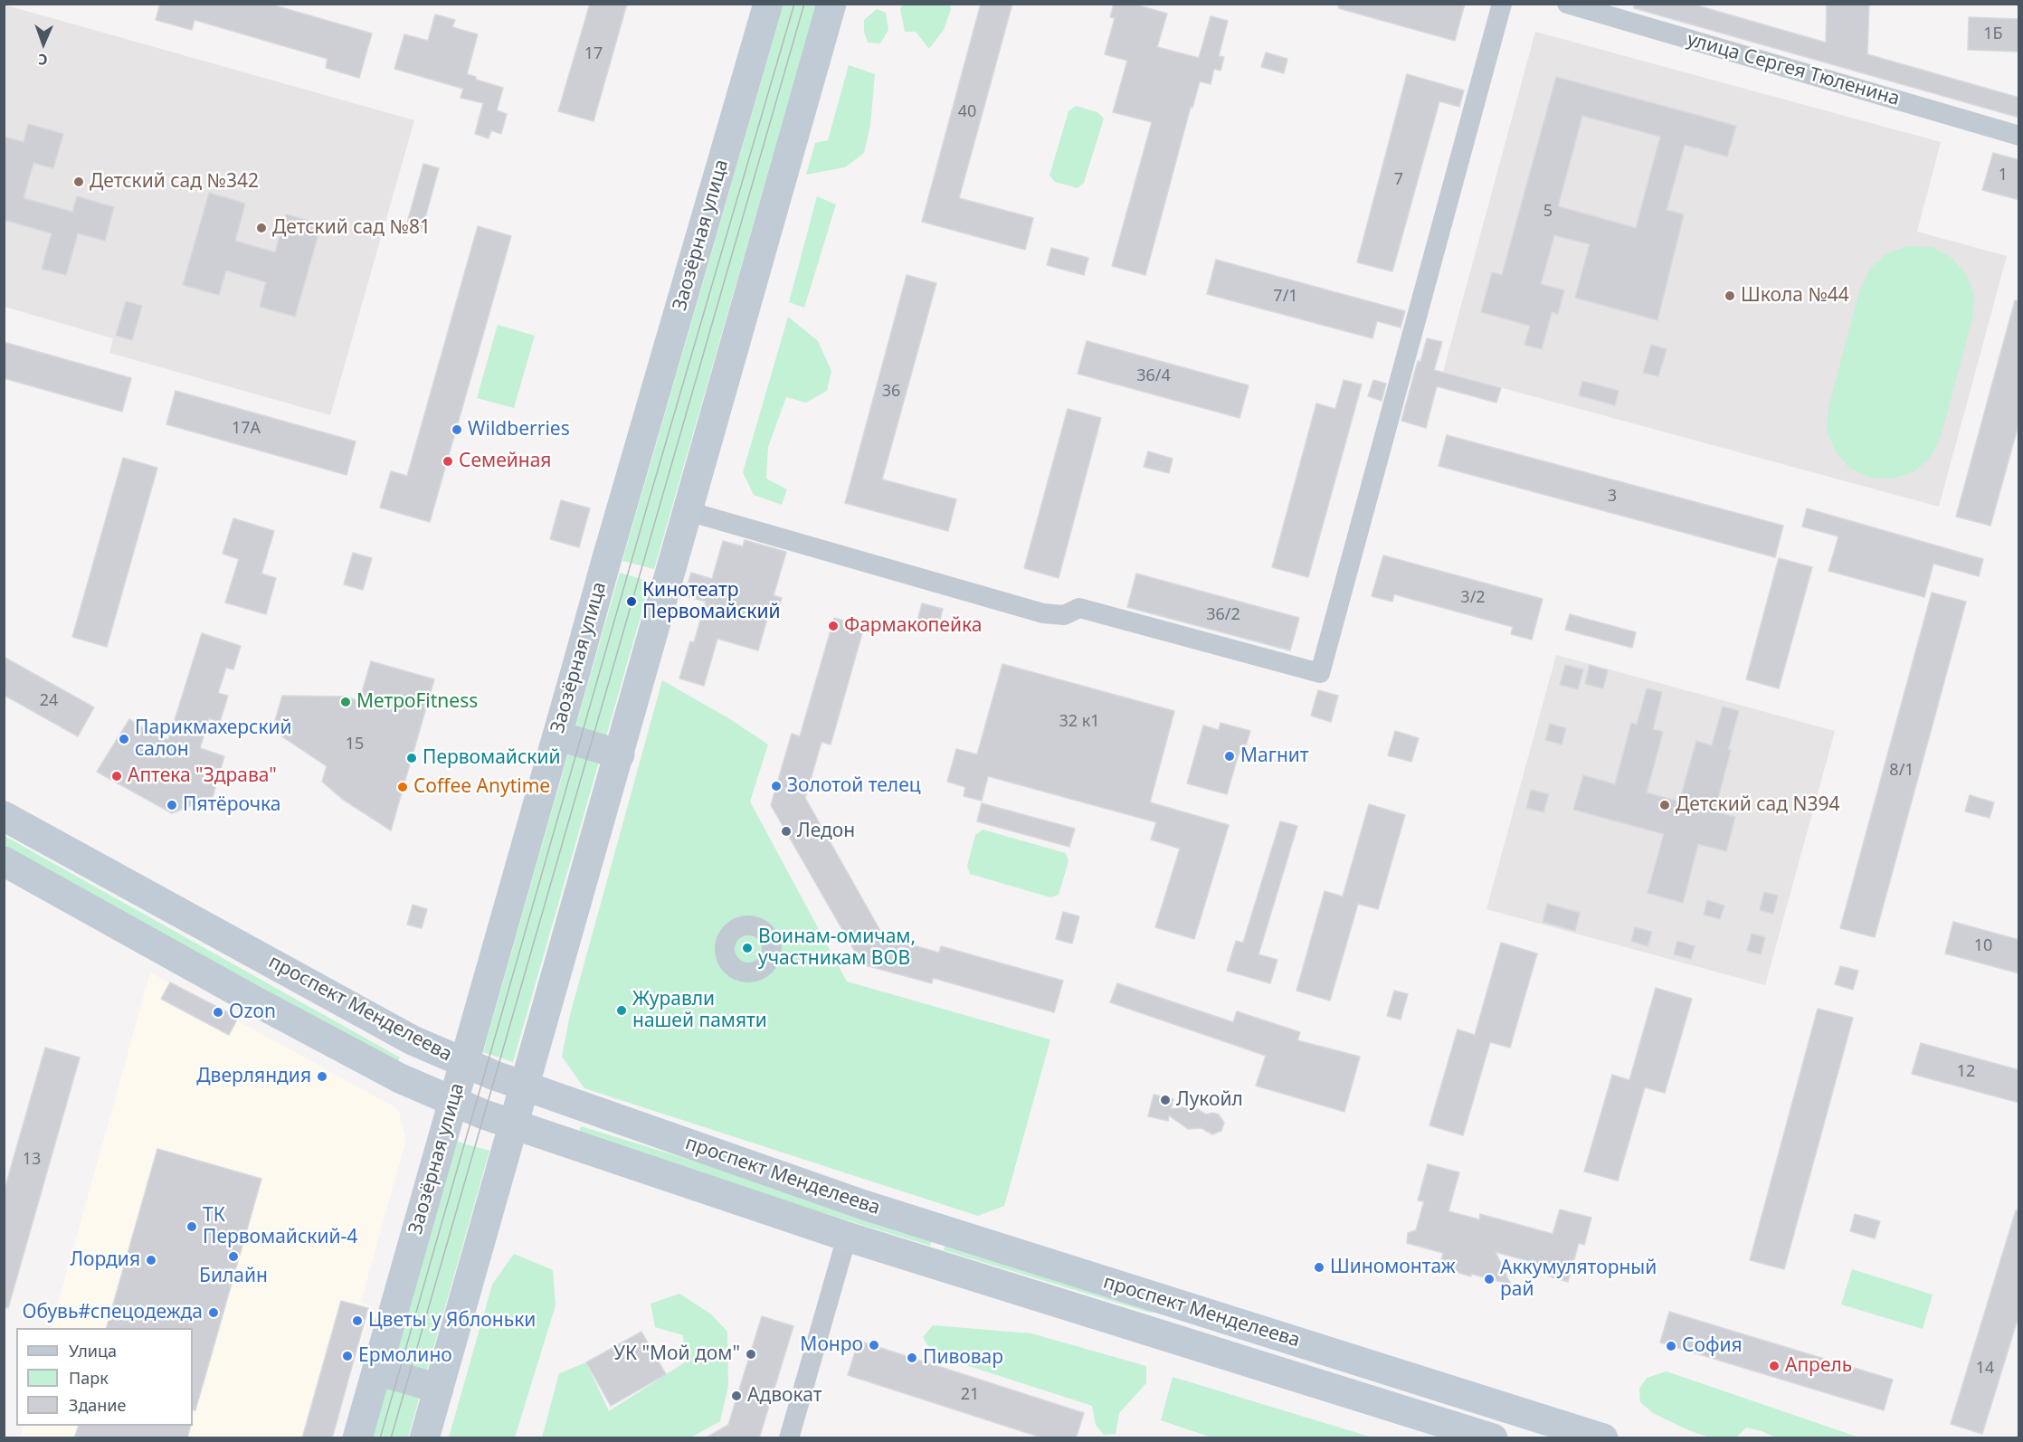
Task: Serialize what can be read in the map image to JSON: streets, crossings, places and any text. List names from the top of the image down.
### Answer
{
  "streets": {
    "main road": ["Заозёрная улица", "проспект Менделеева"],
    "street": ["улица Сергея Тюленина"]
  },
  "crossings": [
    ["Заозёрная улица", "проспект Менделеева"]
  ],
  "places": [
    "Детский сад №342",
    "Детский сад №81",
    "Школа №44",
    "Wildberries",
    "Семейная",
    "Кинотеатр Первомайский",
    "Фармакопейка",
    "МетроFitness",
    "Парикмахерский салон",
    "Магнит",
    "Первомайский",
    "Аптека \"Здрава\"",
    "Золотой телец",
    "Coffee Anytime",
    "Пятёрочка",
    "Детский сад N394",
    "Ледон",
    "Воинам-омичам, участникам ВОВ",
    "Журавли нашей памяти",
    "Ozon",
    "Дверляндия",
    "Лукойл",
    "ТК Первомайский-4",
    "Билайн",
    "Лордия",
    "Шиномонтаж",
    "Аккумуляторный рай",
    "Обувь#спецодежда",
    "Цветы у Яблоньки",
    "Монро",
    "София",
    "УК \"Мой дом\"",
    "Ермолино",
    "Пивовар",
    "Апрель",
    "Адвокат"
  ],
  "house_numbers": [
    "1Б",
    "17",
    "40",
    "1",
    "7",
    "5",
    "7/1",
    "36/4",
    "36",
    "17А",
    "3",
    "3/2",
    "36/2",
    "24",
    "32 к1",
    "15",
    "8/1",
    "10",
    "12",
    "13",
    "14",
    "21"
  ],
  "legend": ["Улица", "Парк", "Здание"],
  "north": "bottom"
}
